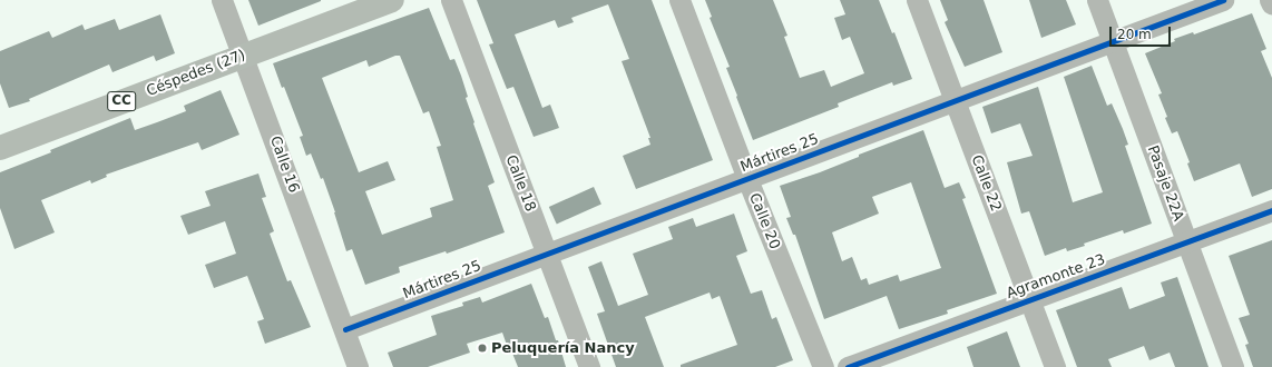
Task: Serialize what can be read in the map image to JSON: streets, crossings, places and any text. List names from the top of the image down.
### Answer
{
  "streets": {
    "main road": ["Céspedes (27)", "CC"],
    "street": [
      "Mártires 25",
      "Calle 16",
      "Calle 18",
      "Calle 22",
      "Pasaje 22A",
      "Calle 20",
      "Agramonte 23"
    ]
  },
  "crossings": [
    ["Céspedes (27)", "Calle 16"],
    ["Mártires 25", "Calle 16"],
    ["Mártires 25", "Calle 18"],
    ["Mártires 25", "Calle 22"],
    ["Mártires 25", "Pasaje 22A"],
    ["Mártires 25", "Calle 20"],
    ["Calle 22", "Agramonte 23"],
    ["Pasaje 22A", "Agramonte 23"]
  ],
  "places": ["Peluquería Nancy"],
  "scale_bar": "20 m"
}
